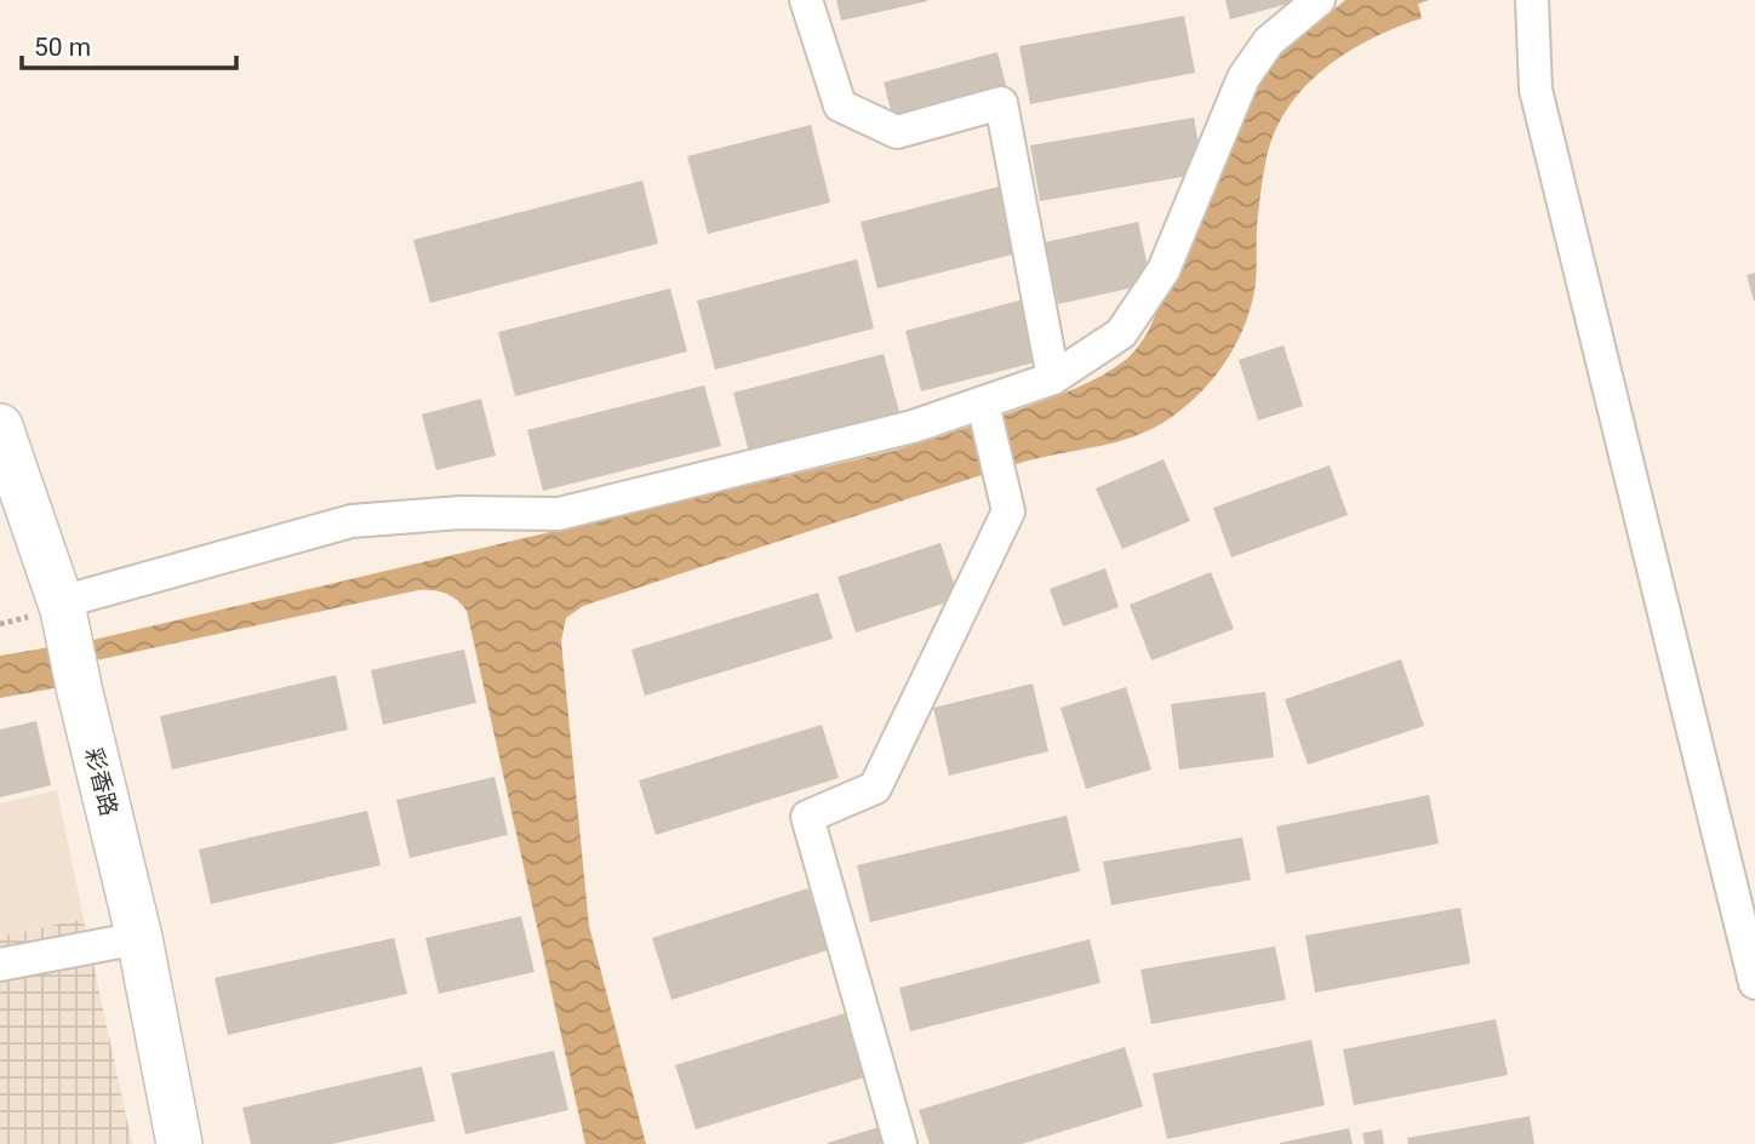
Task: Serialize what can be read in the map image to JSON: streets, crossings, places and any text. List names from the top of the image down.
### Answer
{
  "streets": {
    "street": ["彩香路"]
  },
  "scale_bar": "50 m"
}
